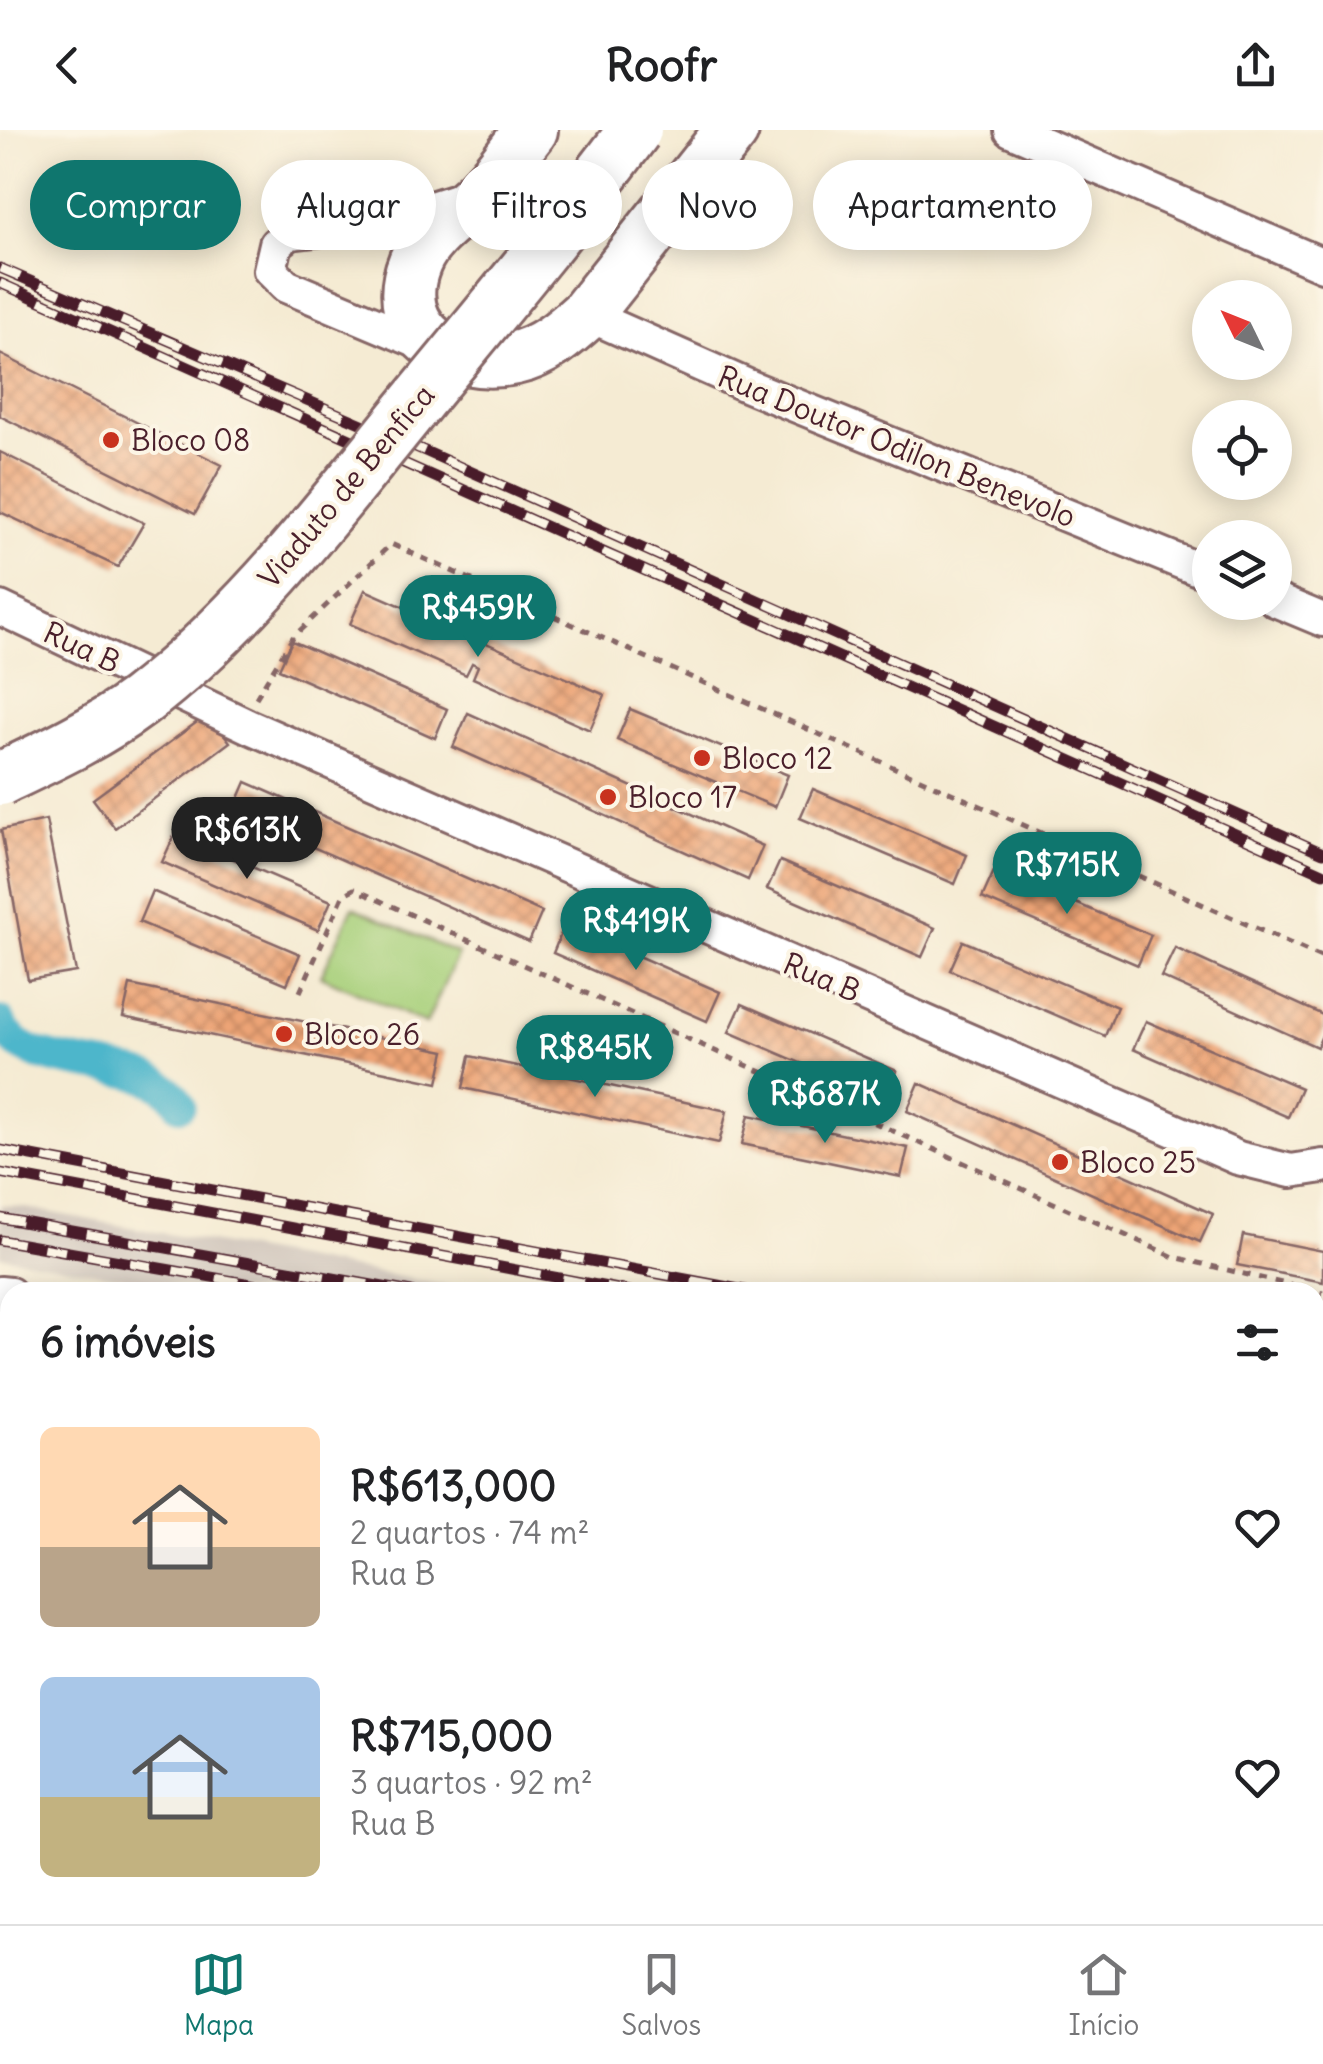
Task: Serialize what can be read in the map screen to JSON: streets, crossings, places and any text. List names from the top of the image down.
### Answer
{
  "streets": {
    "main road": ["Viaduto de Benfica"],
    "street": ["Rua Doutor Odilon Benevolo", "Rua B"]
  },
  "places": [
    "Bloco 08",
    "Bloco 12",
    "Bloco 17",
    "Bloco 26",
    "Bloco 25"
  ],
  "north": "top left",
  "page": {
    "header": "Roofr",
    "chip": [
      "Comprar",
      "Alugar",
      "Filtros",
      "Novo",
      "Apartamento"
    ],
    "price": [
      "R$459K",
      "R$613K",
      "R$715K",
      "R$419K",
      "R$845K",
      "R$687K"
    ],
    "heading": "6 imóveis",
    "list": [
      {
        "name": "R$613,000",
        "note": "2 quartos · 74 m² · Rua B"
      },
      {
        "name": "R$715,000",
        "note": "3 quartos · 92 m² · Rua B"
      }
    ],
    "tabs": ["Mapa", "Salvos", "Início"]
  }
}
